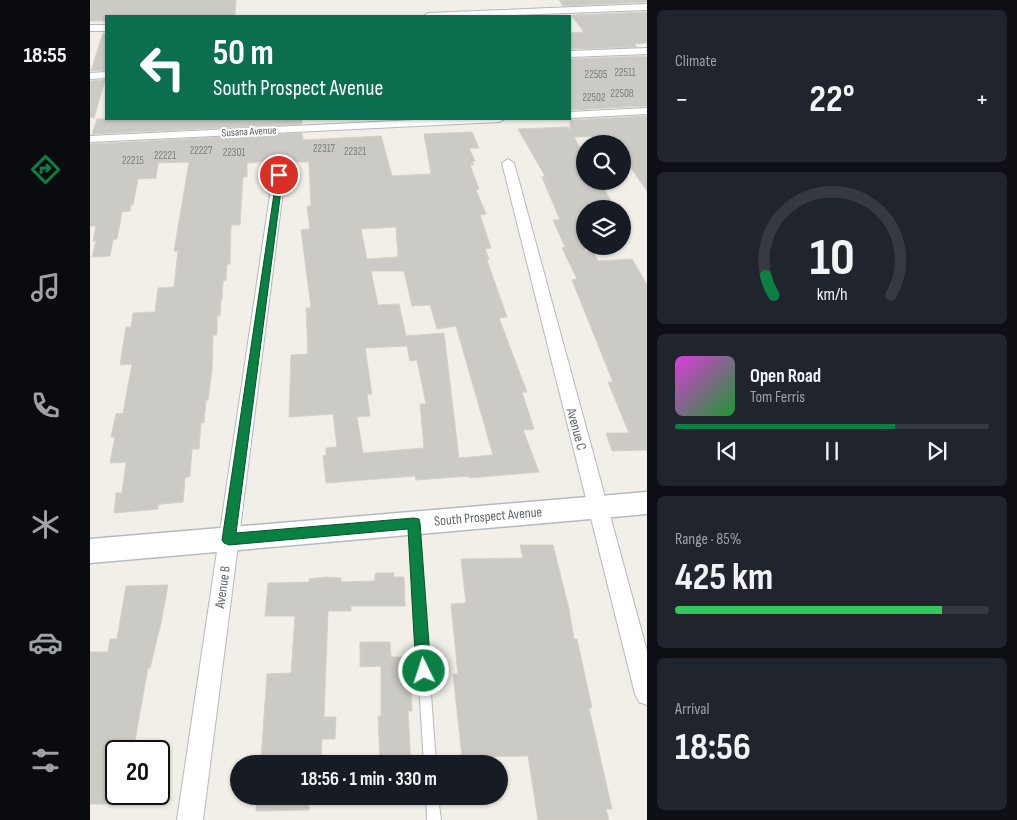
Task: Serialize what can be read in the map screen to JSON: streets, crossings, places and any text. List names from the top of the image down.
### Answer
{
  "streets": {
    "main road": ["South Prospect Avenue"],
    "street": ["Susana Avenue", "Avenue C", "Avenue B"]
  },
  "crossings": [
    ["Avenue C", "South Prospect Avenue"],
    ["South Prospect Avenue", "Avenue B"]
  ],
  "house_numbers": [
    "22511",
    "22505",
    "22508",
    "22502",
    "22317",
    "22227",
    "22321",
    "22301",
    "22221",
    "22215"
  ],
  "page": {
    "tabs": "18:55",
    "tile": [
      "Climate",
      ["Range · 85%", "425 km"],
      ["Arrival", "18:56"]
    ],
    "turn": ["50 m", "South Prospect Avenue"],
    "heat": ["−", "22°", "+"],
    "song": ["Open Road", "Tom Ferris"],
    "limit": "20",
    "trip": "18:56 · 1 min · 330 m",
    "gauge": ["10", "km/h"]
  }
}
